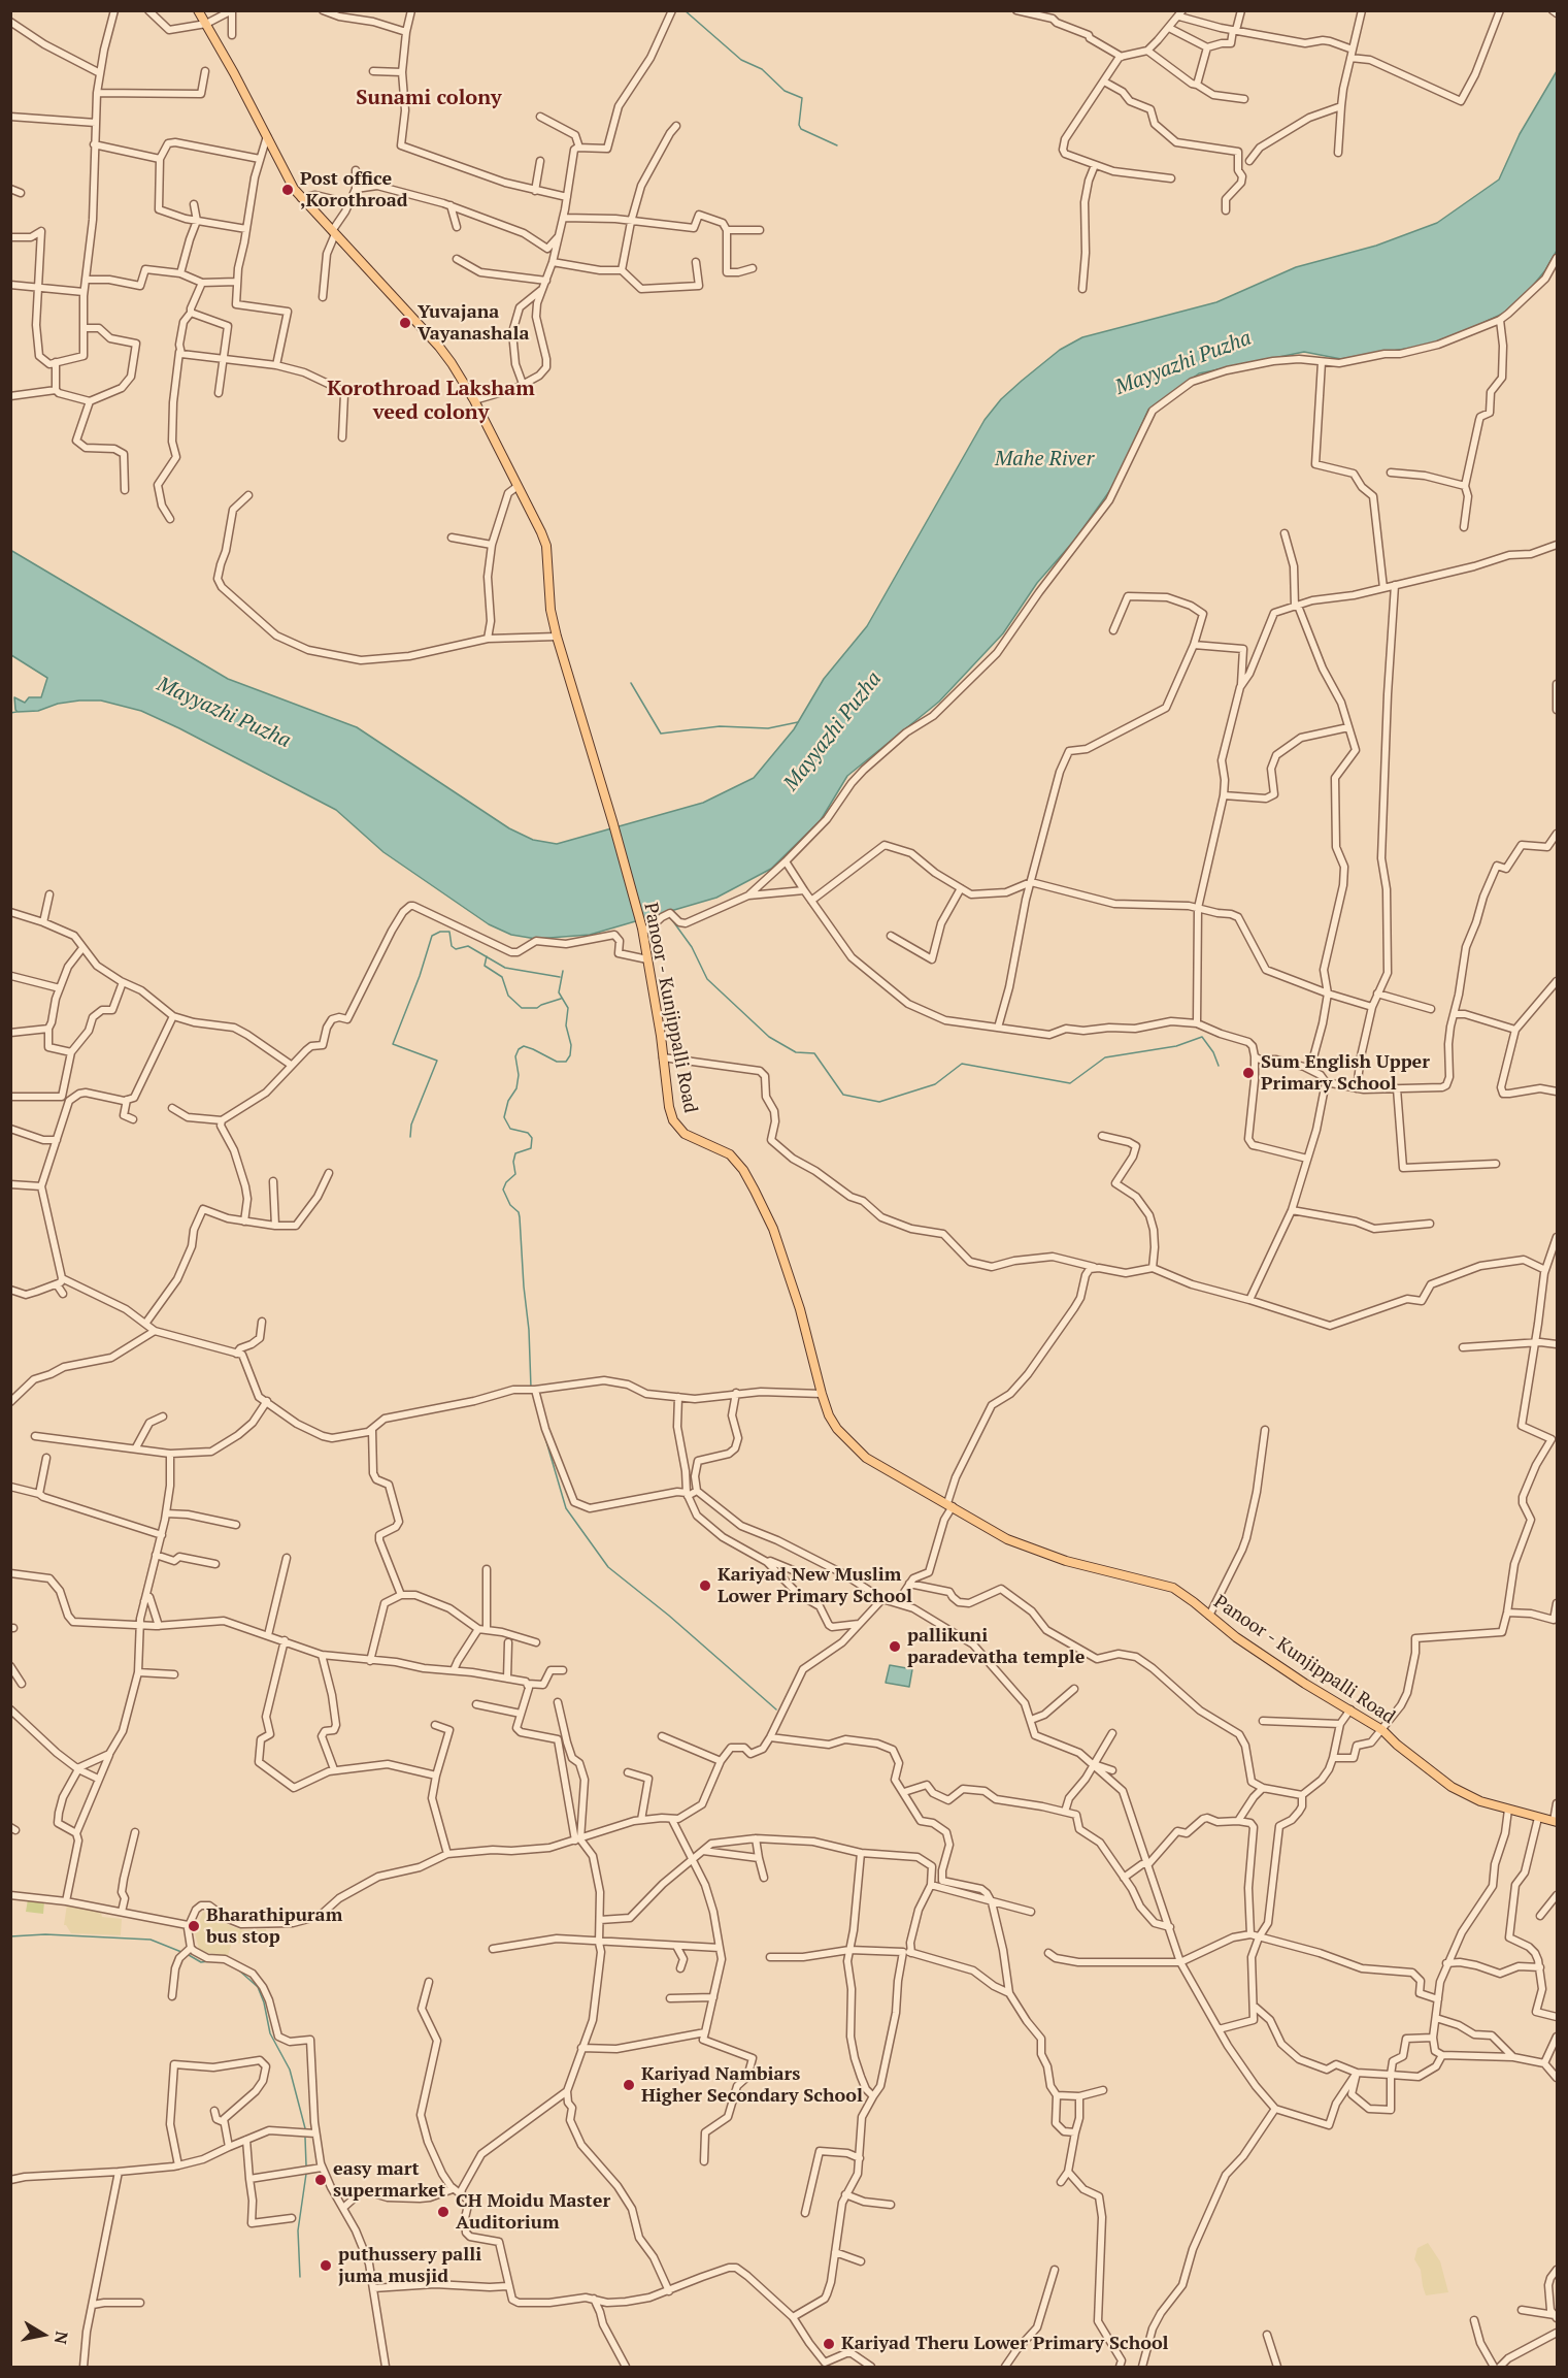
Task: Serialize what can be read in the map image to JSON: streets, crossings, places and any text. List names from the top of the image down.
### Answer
{
  "streets": {
    "main road": ["Panoor - Kunjippalli Road"]
  },
  "districts": ["Sunami colony", "Korothroad Laksham veed colony"],
  "water": ["Mayyazhi Puzha", "Mahe River"],
  "places": [
    "Post office ,Korothroad",
    "Yuvajana Vayanashala",
    "Sum English Upper Primary School",
    "Kariyad New Muslim Lower Primary School",
    "pallikuni paradevatha temple",
    "Bharathipuram bus stop",
    "Kariyad Nambiars Higher Secondary School",
    "easy mart supermarket",
    "CH Moidu Master Auditorium",
    "puthussery palli juma musjid",
    "Kariyad Theru Lower Primary School"
  ],
  "north": "right"
}
